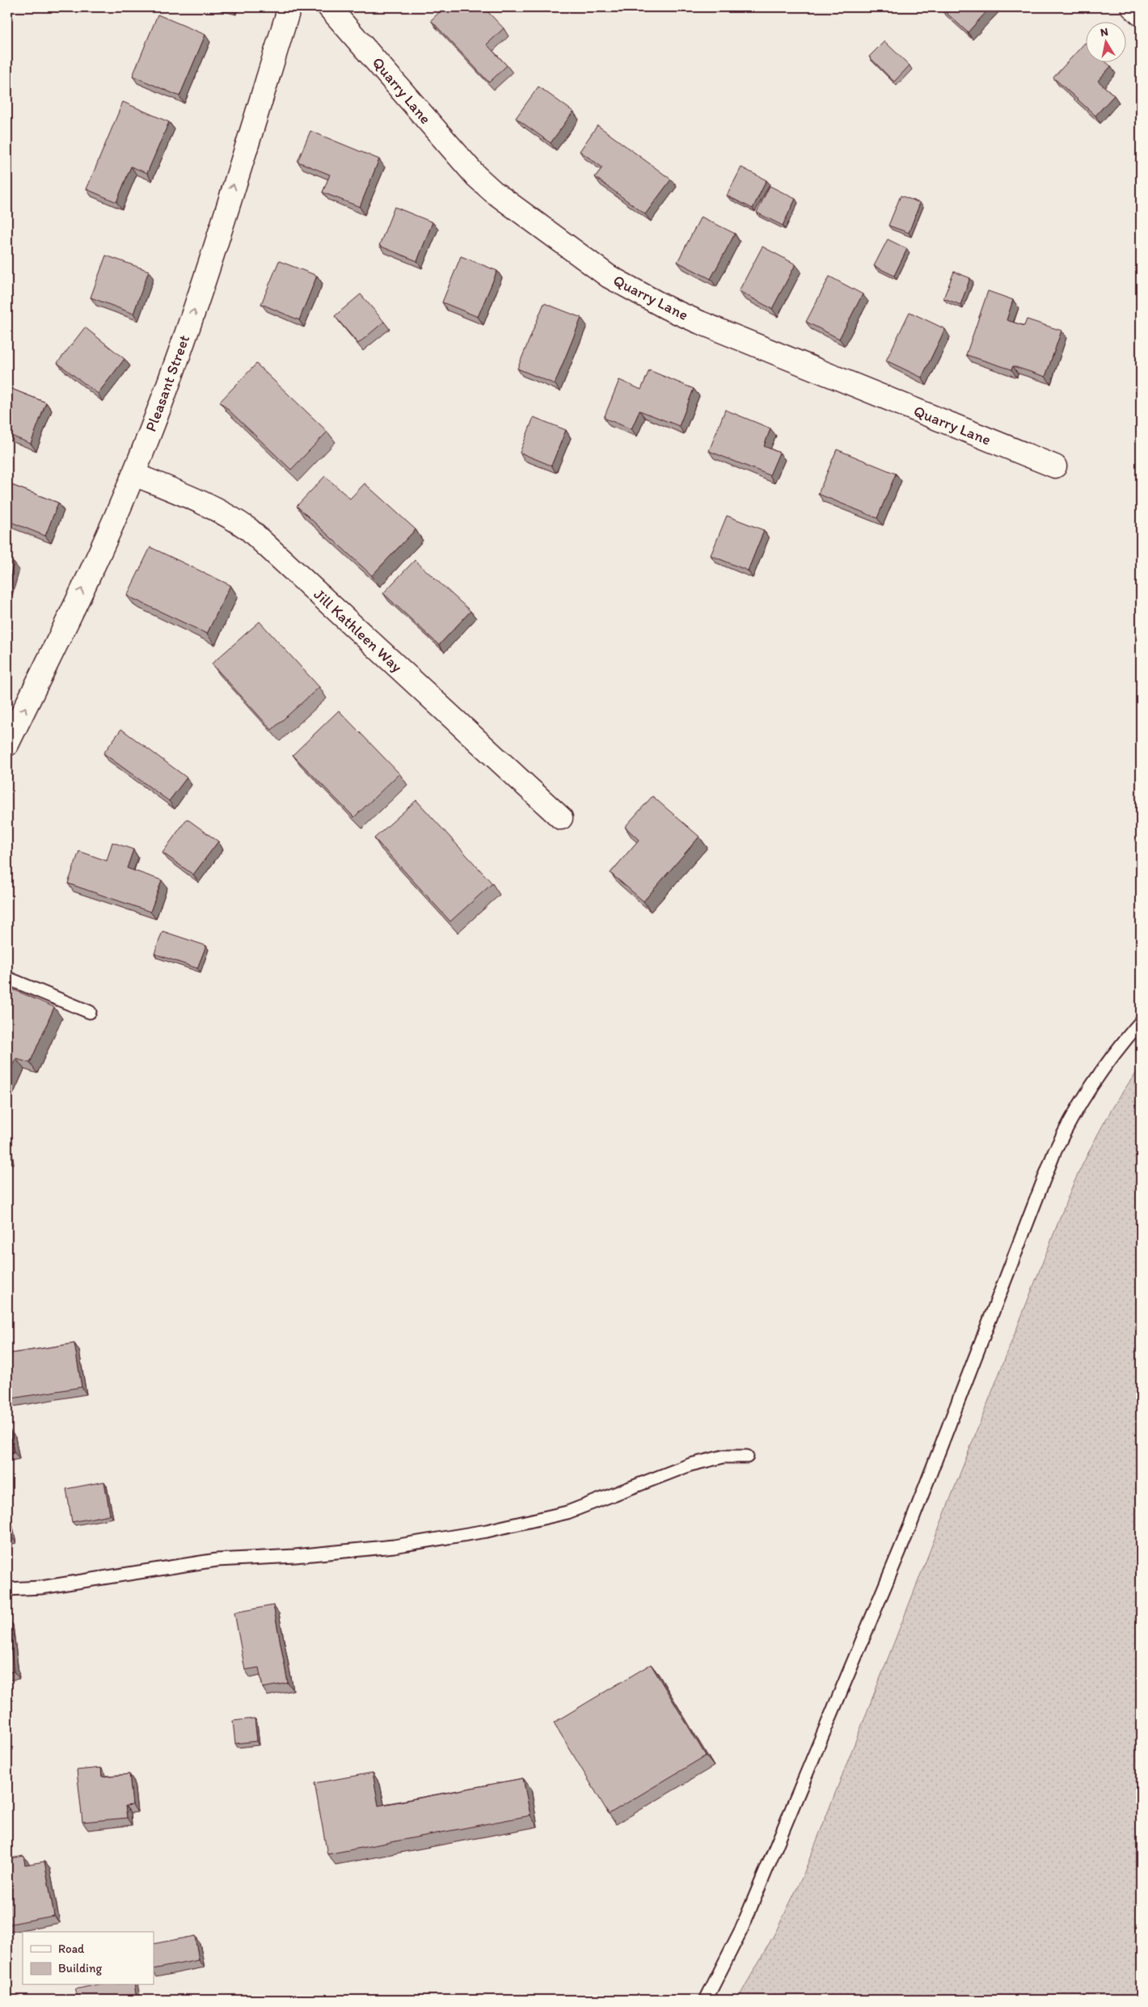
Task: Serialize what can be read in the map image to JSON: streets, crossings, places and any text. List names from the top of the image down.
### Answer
{
  "streets": {
    "street": ["Quarry Lane", "Pleasant Street", "Jill Kathleen Way"]
  },
  "crossings": [
    ["Pleasant Street", "Jill Kathleen Way"]
  ],
  "one_way": ["Pleasant Street"],
  "legend": ["Road", "Building"],
  "north": "top"
}
